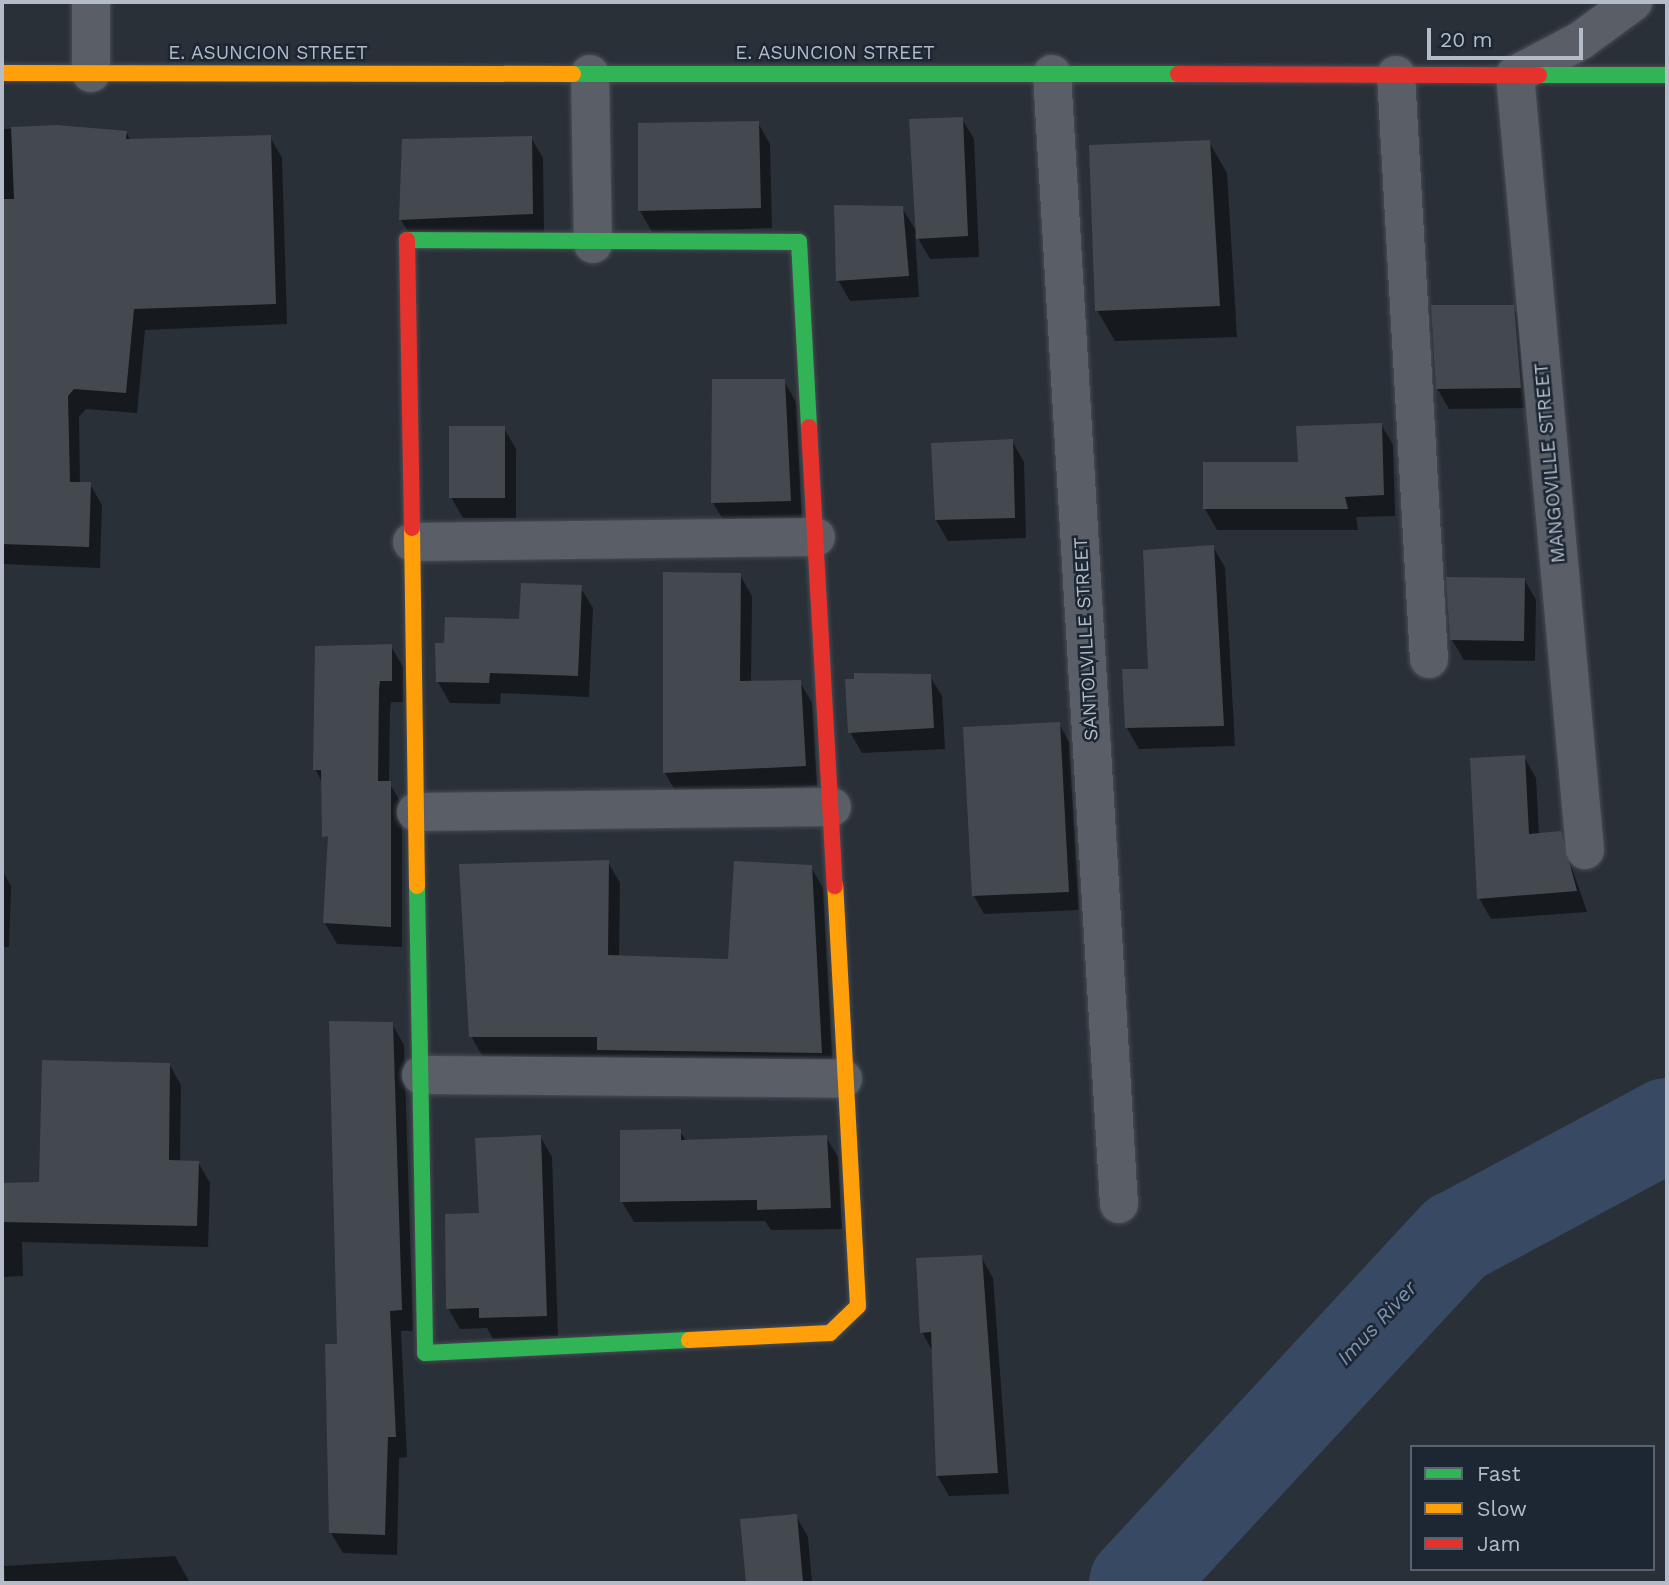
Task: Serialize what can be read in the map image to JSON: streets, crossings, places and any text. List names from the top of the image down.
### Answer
{
  "streets": {
    "street": ["E. ASUNCION STREET", "MANGOVILLE STREET", "SANTOLVILLE STREET"]
  },
  "crossings": [
    ["E. ASUNCION STREET", "MANGOVILLE STREET"],
    ["E. ASUNCION STREET", "SANTOLVILLE STREET"]
  ],
  "water": ["Imus River"],
  "legend": ["Fast", "Slow", "Jam"],
  "scale_bar": "20 m"
}
